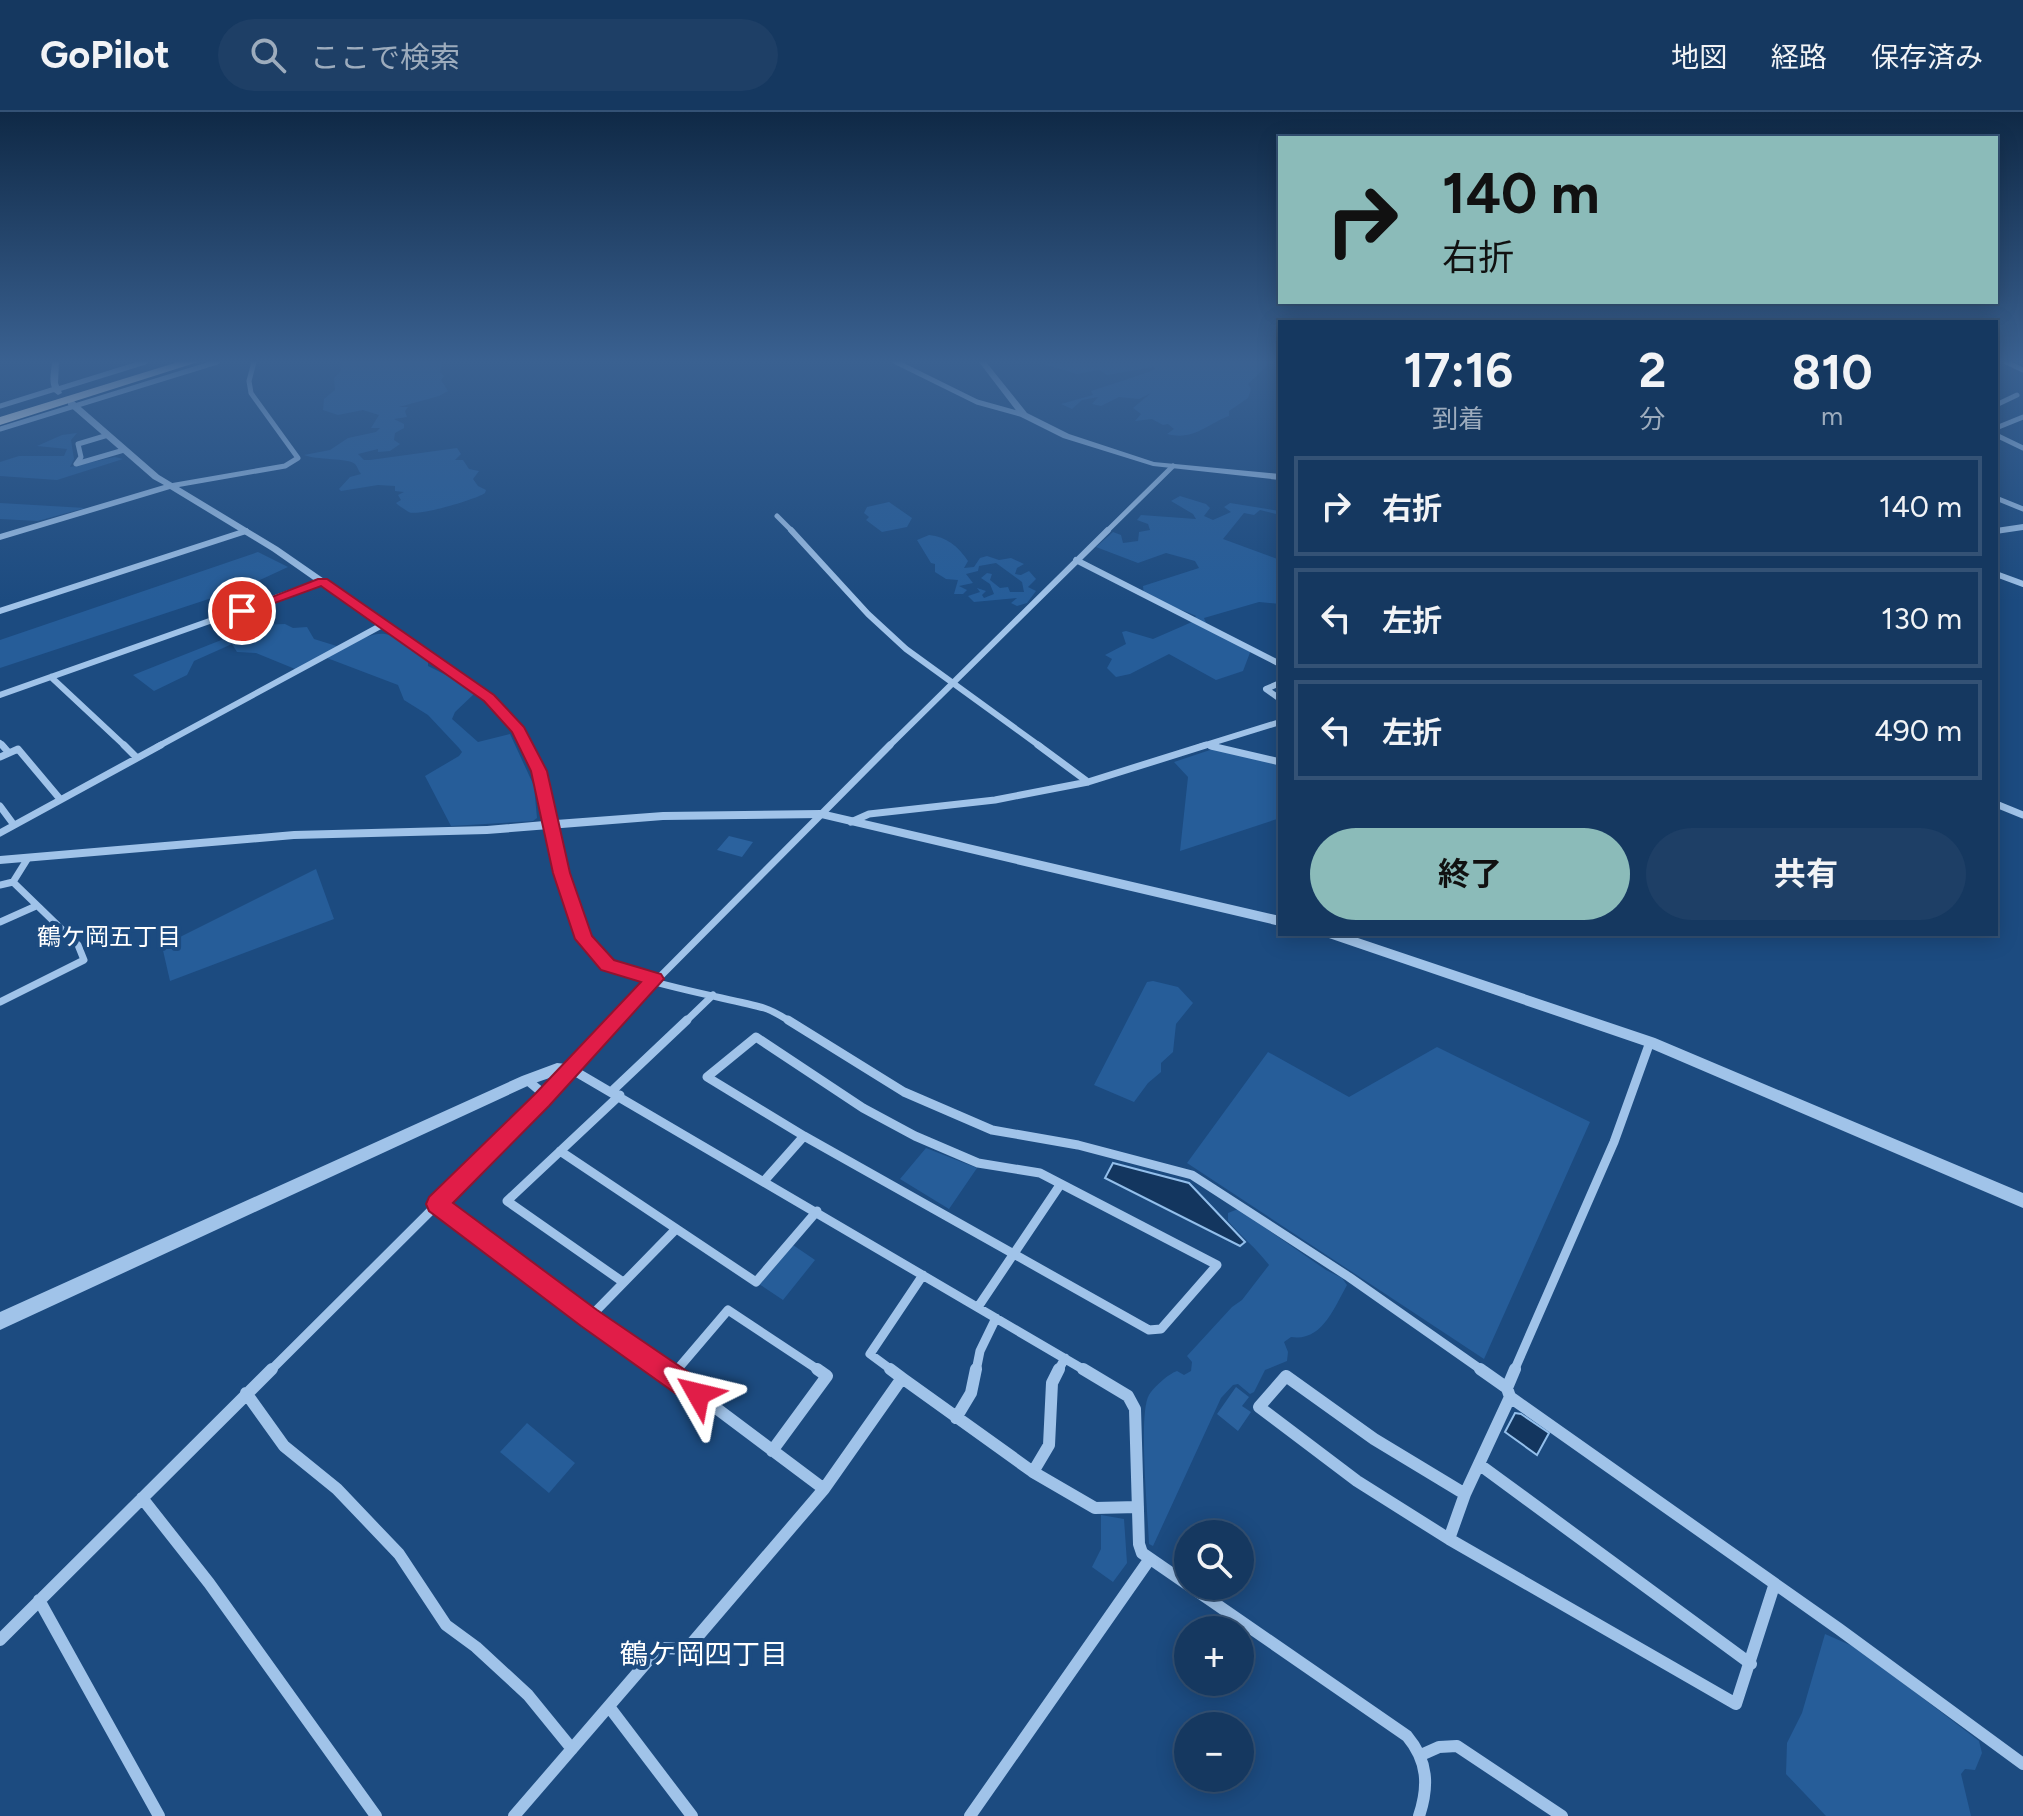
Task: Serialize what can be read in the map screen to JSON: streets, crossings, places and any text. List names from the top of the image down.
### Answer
{
  "districts": ["鶴ケ岡五丁目", "鶴ケ岡四丁目"],
  "page": {
    "header": "GoPilot",
    "search": "ここで検索",
    "nav": ["地図", "経路", "保存済み"],
    "turn": ["140 m", "右折"],
    "eta": [
      "17:16",
      "到着",
      "2",
      "分",
      "810",
      "m"
    ],
    "list": [
      {
        "name": "右折",
        "value": "140 m"
      },
      {
        "name": "左折",
        "value": "130 m"
      },
      {
        "name": "左折",
        "value": "490 m"
      }
    ],
    "buttons": ["終了", "共有"],
    "map_buttons": ["+", "−"]
  }
}
